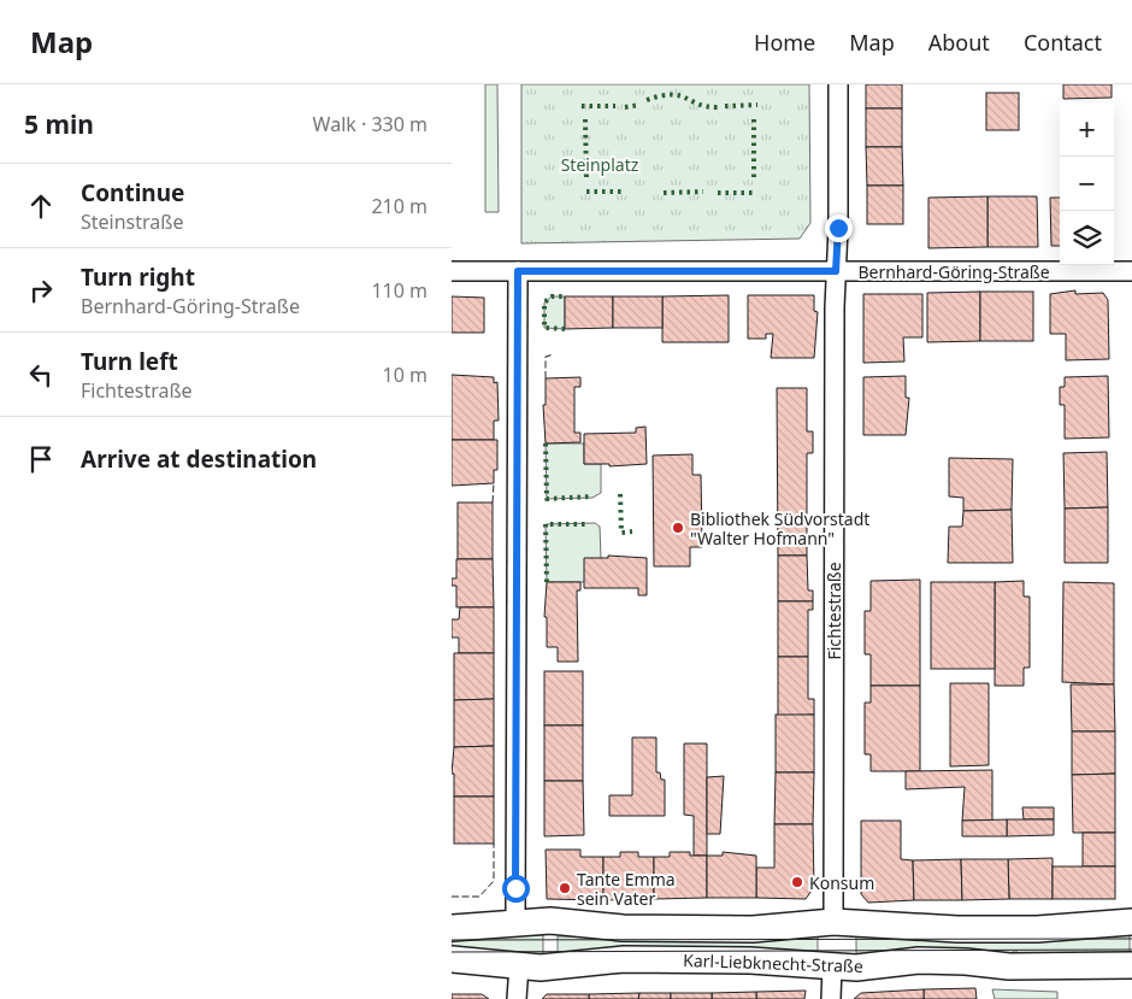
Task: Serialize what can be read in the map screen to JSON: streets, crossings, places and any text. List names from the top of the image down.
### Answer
{
  "streets": {
    "main road": ["Karl-Liebknecht-Straße"],
    "street": ["Bernhard-Göring-Straße", "Fichtestraße"]
  },
  "crossings": [
    ["Bernhard-Göring-Straße", "Fichtestraße"],
    ["Fichtestraße", "Karl-Liebknecht-Straße"]
  ],
  "parks": ["Steinplatz"],
  "places": ["Bibliothek Südvorstadt \"Walter Hofmann\"", "Konsum", "Tante Emma sein Vater"],
  "page": {
    "header": "Map",
    "nav": [
      "Home",
      "Map",
      "About",
      "Contact"
    ],
    "heading": ["5 min", "Walk · 330 m"],
    "map_buttons": ["+", "−"],
    "list": [
      ["Continue", "Steinstraße", "210 m"],
      ["Turn right", "Bernhard-Göring-Straße", "110 m"],
      ["Turn left", "Fichtestraße", "10 m"],
      "Arrive at destination"
    ]
  }
}
